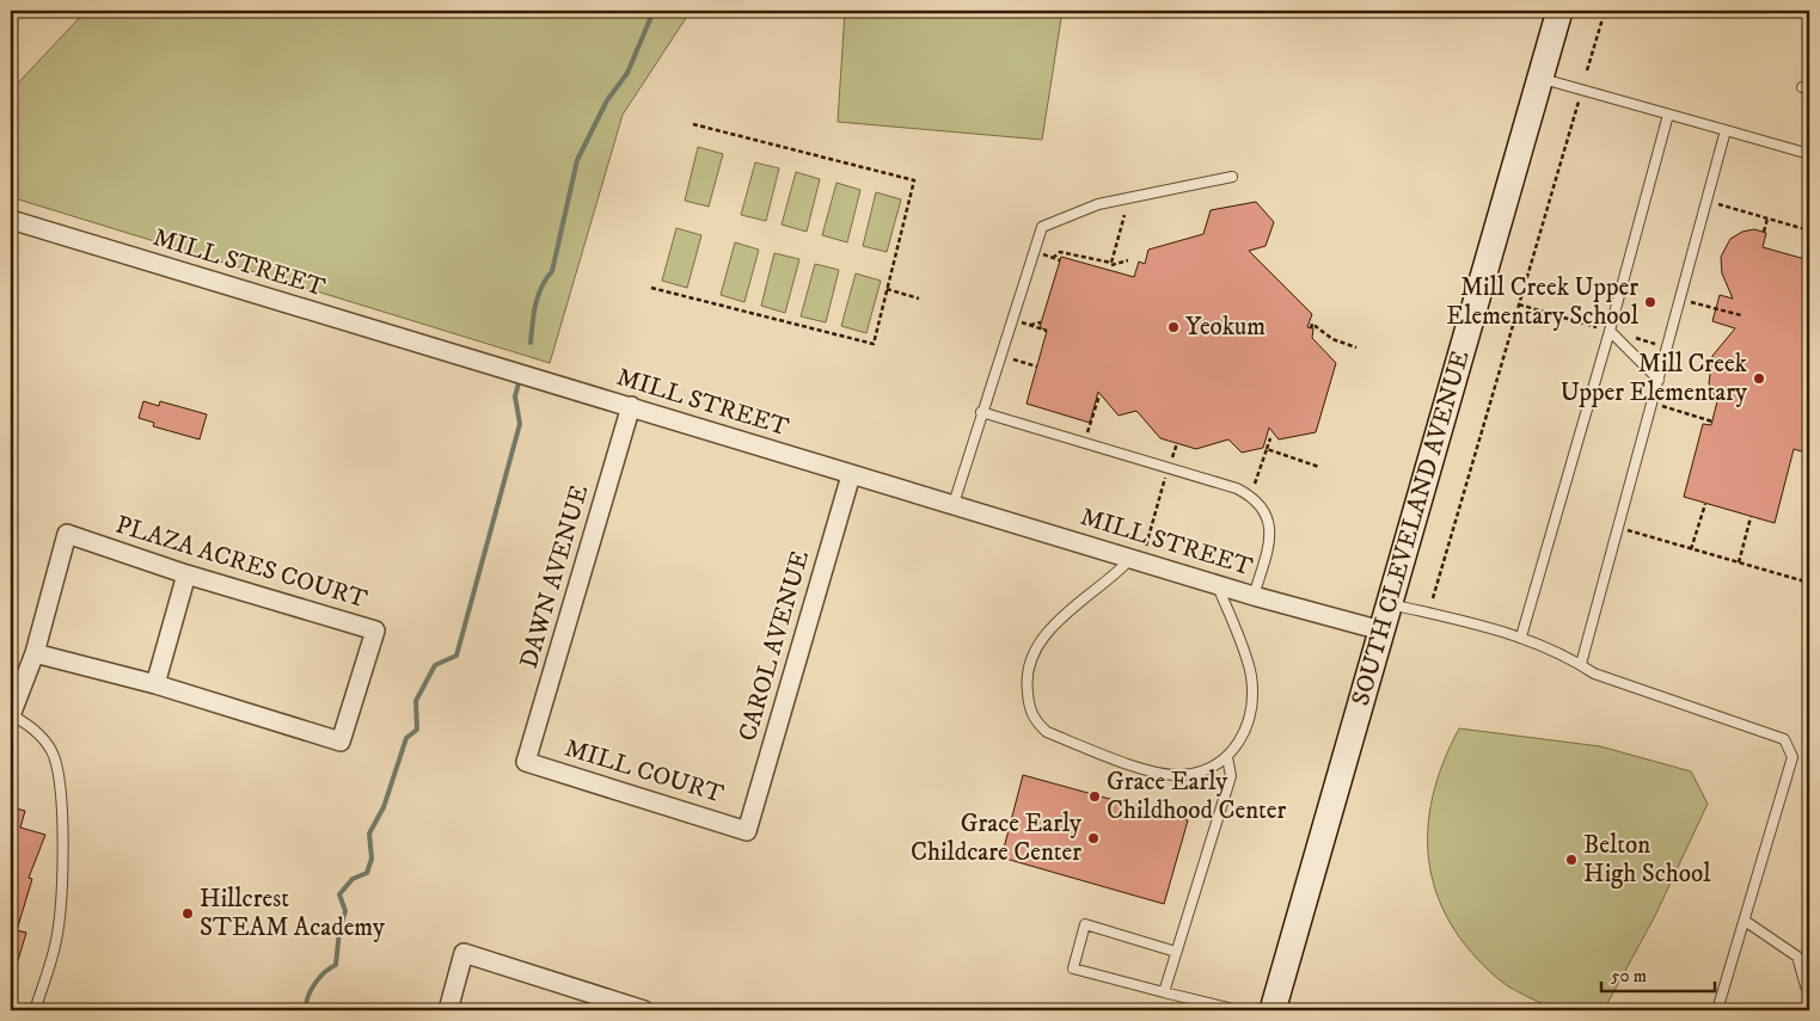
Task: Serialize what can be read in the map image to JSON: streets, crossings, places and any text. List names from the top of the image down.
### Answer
{
  "streets": {
    "street": [
      "MILL STREET",
      "SOUTH CLEVELAND AVENUE",
      "PLAZA ACRES COURT",
      "DAWN AVENUE",
      "CAROL AVENUE",
      "MILL COURT"
    ]
  },
  "crossings": [
    ["MILL STREET", "SOUTH CLEVELAND AVENUE"],
    ["MILL STREET", "DAWN AVENUE"],
    ["MILL STREET", "CAROL AVENUE"],
    ["DAWN AVENUE", "MILL COURT"],
    ["CAROL AVENUE", "MILL COURT"]
  ],
  "places": [
    "Mill Creek Upper Elementary School",
    "Yeokum",
    "Mill Creek Upper Elementary",
    "Grace Early Childhood Center",
    "Grace Early Childcare Center",
    "Belton High School",
    "Hillcrest STEAM Academy"
  ],
  "scale_bar": "50 m"
}
